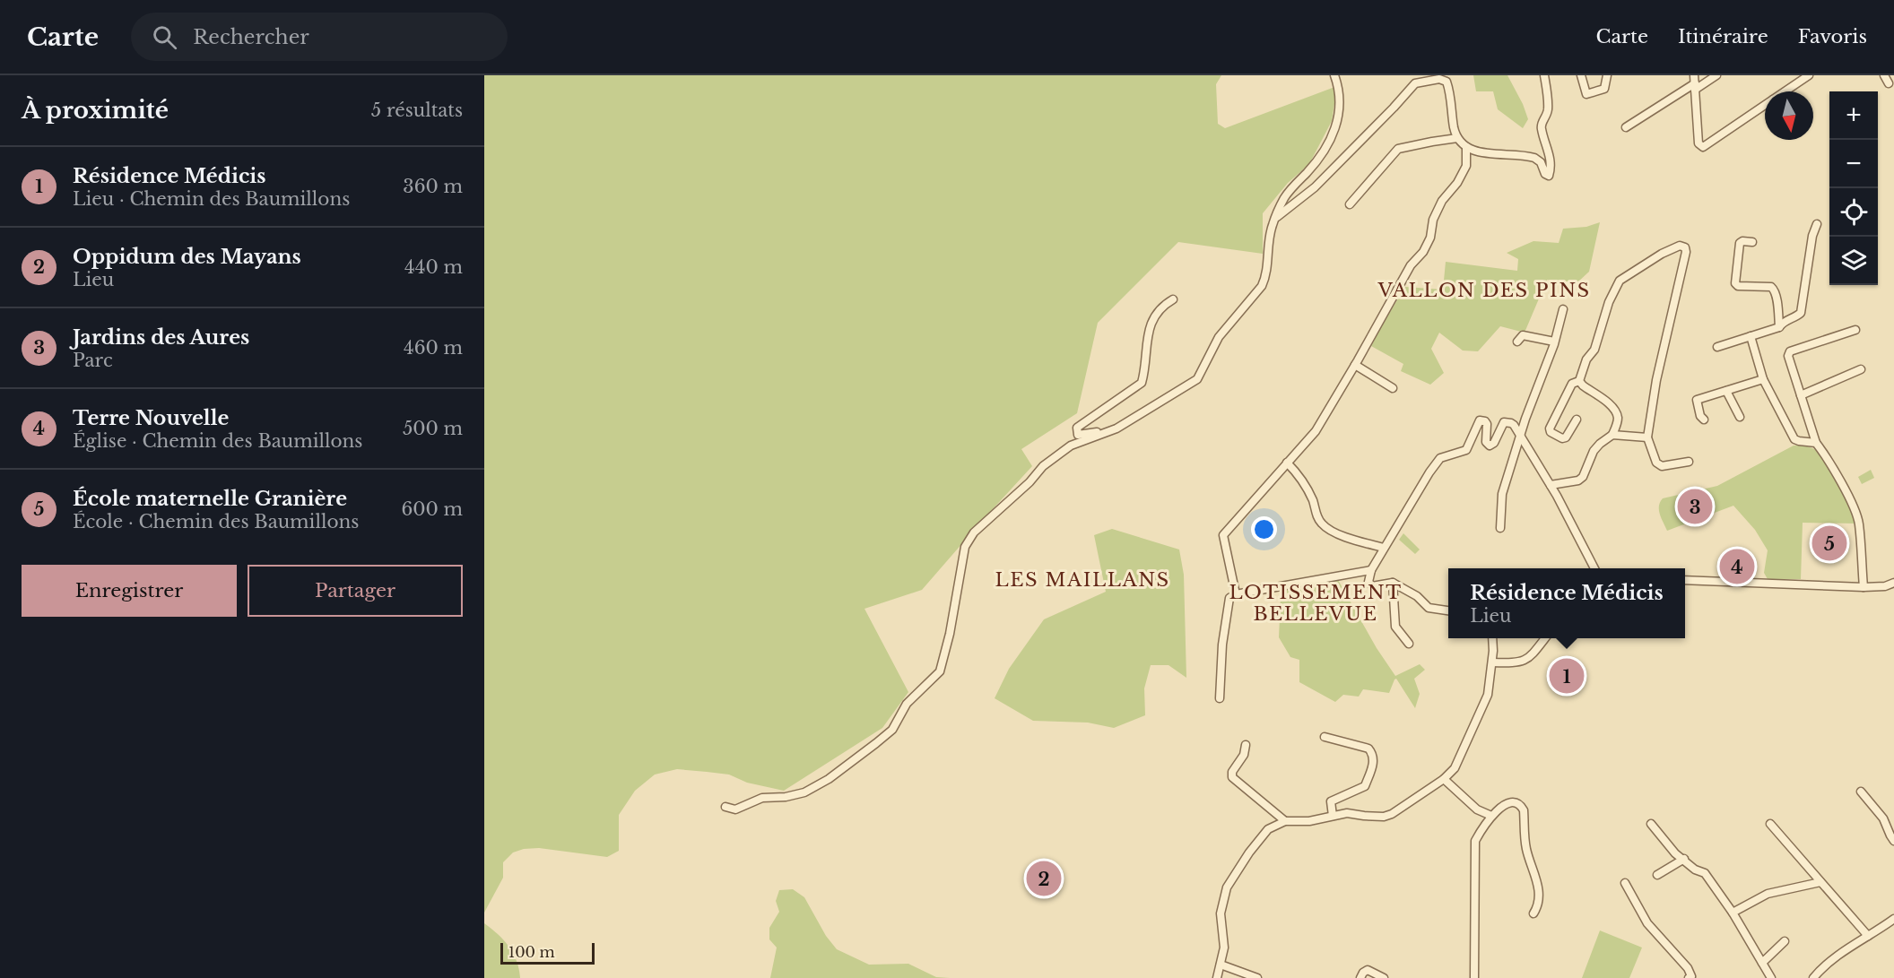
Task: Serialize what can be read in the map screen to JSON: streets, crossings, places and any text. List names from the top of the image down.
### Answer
{
  "districts": ["VALLON DES PINS", "LES MAILLANS", "LOTISSEMENT BELLEVUE"],
  "scale_bar": "100 m",
  "north": "bottom",
  "page": {
    "header": "Carte",
    "search": "Rechercher",
    "nav": ["Carte", "Itinéraire", "Favoris"],
    "heading": ["À proximité", "5 résultats"],
    "map_buttons": ["+", "−"],
    "list": [
      {
        "mark": "1",
        "name": "Résidence Médicis",
        "note": "Lieu · Chemin des Baumillons",
        "value": "360 m"
      },
      {
        "mark": "2",
        "name": "Oppidum des Mayans",
        "note": "Lieu",
        "value": "440 m"
      },
      {
        "mark": "3",
        "name": "Jardins des Aures",
        "note": "Parc",
        "value": "460 m"
      },
      {
        "mark": "4",
        "name": "Terre Nouvelle",
        "note": "Église · Chemin des Baumillons",
        "value": "500 m"
      },
      {
        "mark": "5",
        "name": "École maternelle Granière",
        "note": "École · Chemin des Baumillons",
        "value": "600 m"
      }
    ],
    "pins": [
      "3",
      "5",
      "4",
      "1",
      "2"
    ],
    "buttons": ["Enregistrer", "Partager"],
    "popup": ["Résidence Médicis", "Lieu"],
    "scale": "100 m"
  }
}
